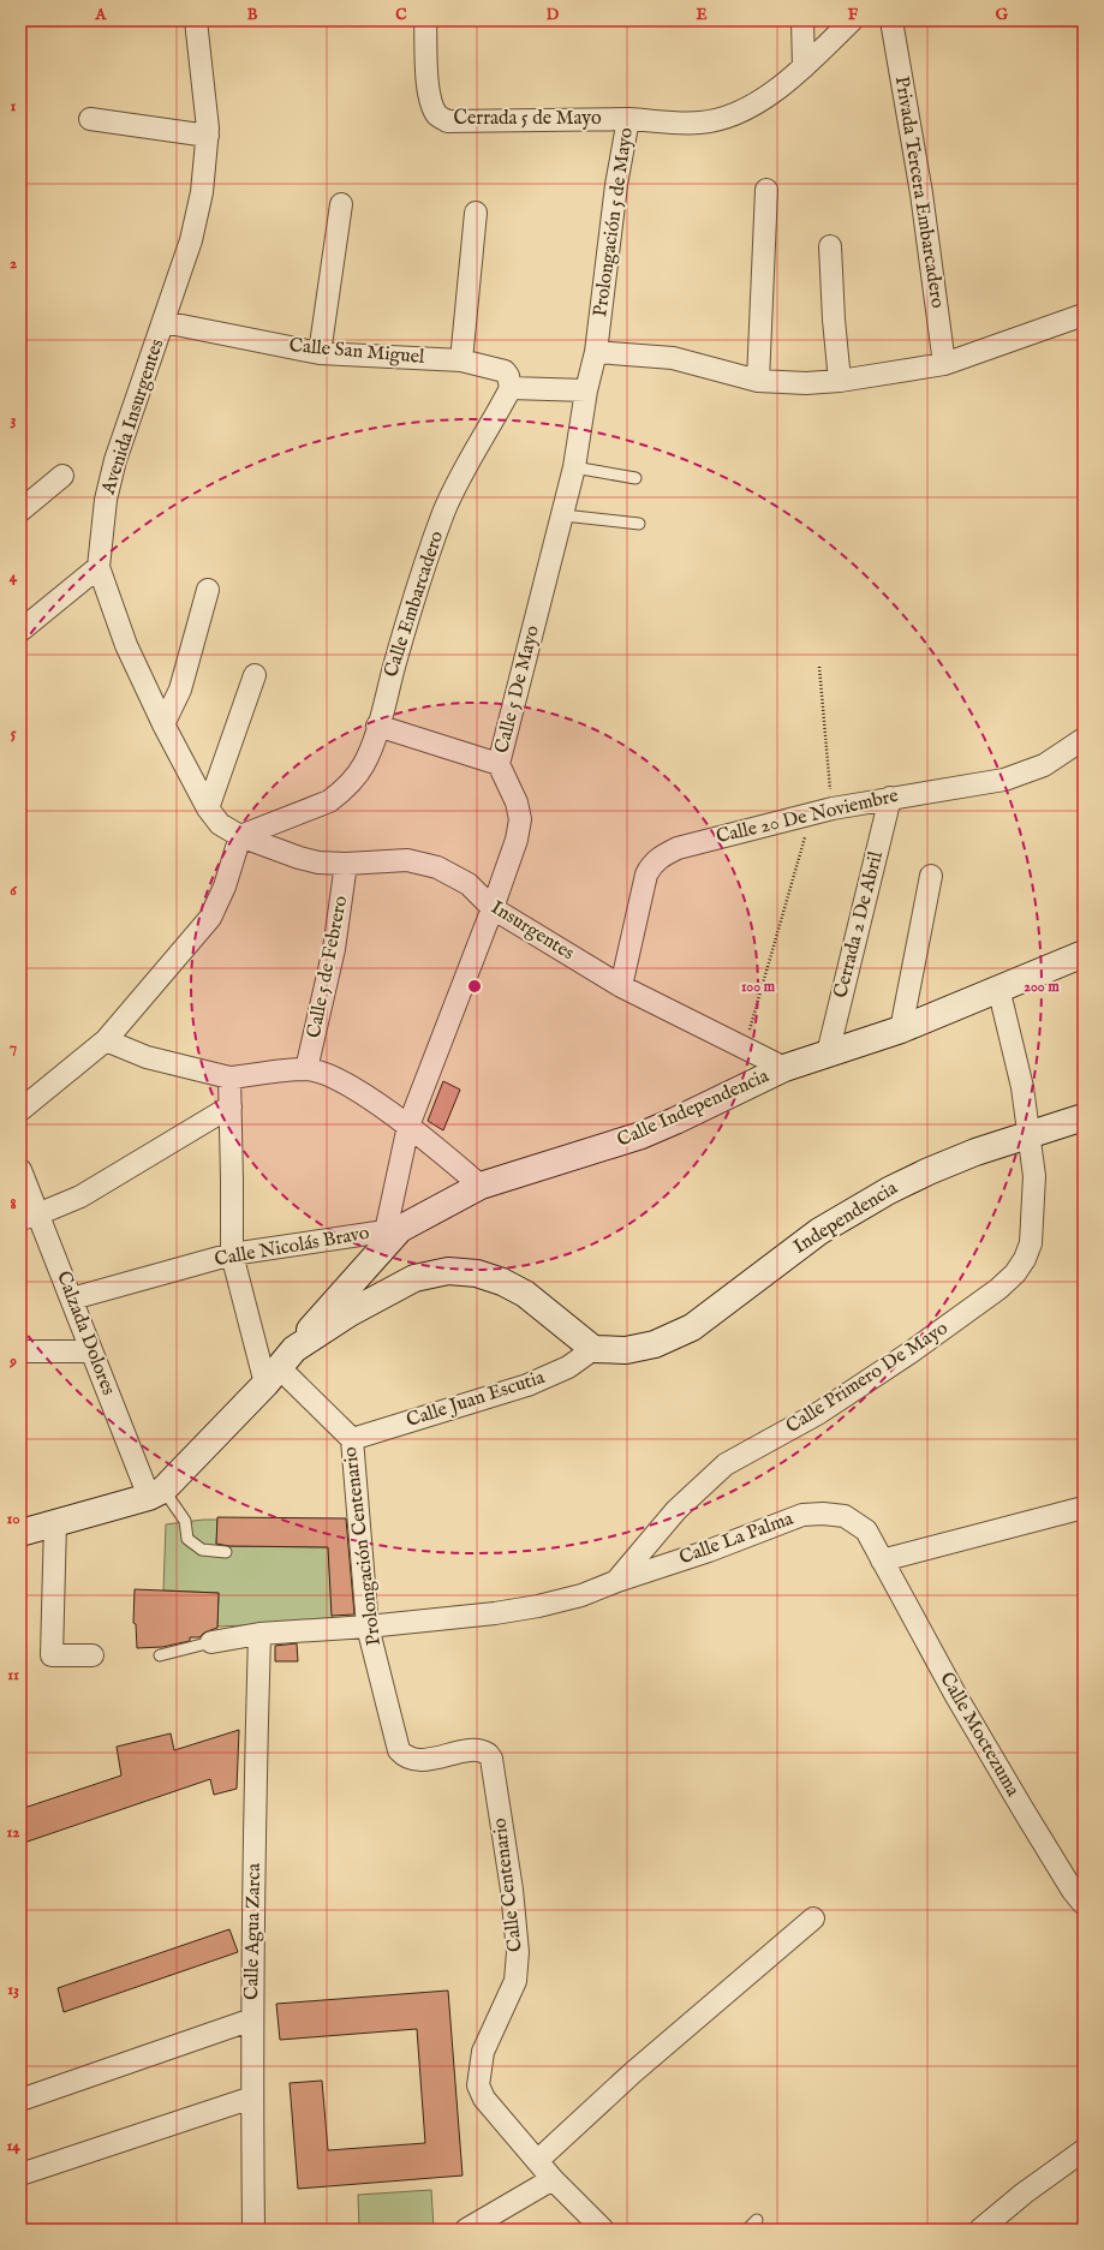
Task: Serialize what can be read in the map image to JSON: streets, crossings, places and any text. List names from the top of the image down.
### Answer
{
  "streets": {
    "street": [
      "Cerrada 5 de Mayo",
      "Privada Tercera Embarcadero",
      "Prolongación 5 de Mayo",
      "Calle San Miguel",
      "Avenida Insurgentes",
      "Calle Embarcadero",
      "Calle 5 De Mayo",
      "Calle 20 De Noviembre",
      "Cerrada 2 De Abril",
      "Insurgentes",
      "Calle 5 de Febrero",
      "Calle Independencia",
      "Independencia",
      "Calle Nicolás Bravo",
      "Calzada Dolores",
      "Calle Primero De Mayo",
      "Calle Juan Escutia",
      "Calle La Palma",
      "Prolongación Centenario",
      "Calle Moctezuma",
      "Calle Centenario",
      "Calle Agua Zarca"
    ]
  },
  "crossings": [
    ["Cerrada 5 de Mayo", "Prolongación 5 de Mayo"],
    ["Prolongación 5 de Mayo", "Calle 5 De Mayo"],
    ["Calle San Miguel", "Avenida Insurgentes"],
    ["Calle San Miguel", "Calle Embarcadero"],
    ["Avenida Insurgentes", "Calle Embarcadero"],
    ["Avenida Insurgentes", "Insurgentes"],
    ["Calle Embarcadero", "Insurgentes"],
    ["Calle 5 De Mayo", "Insurgentes"],
    ["Calle 5 De Mayo", "Calle Independencia"],
    ["Calle 5 De Mayo", "Calle Nicolás Bravo"],
    ["Calle 20 De Noviembre", "Cerrada 2 De Abril"],
    ["Calle 20 De Noviembre", "Insurgentes"],
    ["Cerrada 2 De Abril", "Calle Independencia"],
    ["Insurgentes", "Calle 5 de Febrero"],
    ["Insurgentes", "Calle Independencia"],
    ["Calle Independencia", "Calle Nicolás Bravo"],
    ["Calle Independencia", "Calle Primero De Mayo"],
    ["Calle Independencia", "Prolongación Centenario"],
    ["Independencia", "Calle Primero De Mayo"],
    ["Independencia", "Calle Juan Escutia"],
    ["Calle Nicolás Bravo", "Calzada Dolores"],
    ["Calle Primero De Mayo", "Calle La Palma"],
    ["Calle Juan Escutia", "Prolongación Centenario"],
    ["Calle La Palma", "Prolongación Centenario"],
    ["Calle La Palma", "Calle Moctezuma"],
    ["Calle La Palma", "Calle Agua Zarca"],
    ["Prolongación Centenario", "Calle Centenario"]
  ],
  "grid": {
    "columns": [
      "A",
      "B",
      "C",
      "D",
      "E",
      "F",
      "G"
    ],
    "rows": [
      "1",
      "2",
      "3",
      "4",
      "5",
      "6",
      "7",
      "8",
      "9",
      "10",
      "11",
      "12",
      "13",
      "14"
    ]
  },
  "rings": ["100 m", "200 m"]
}
